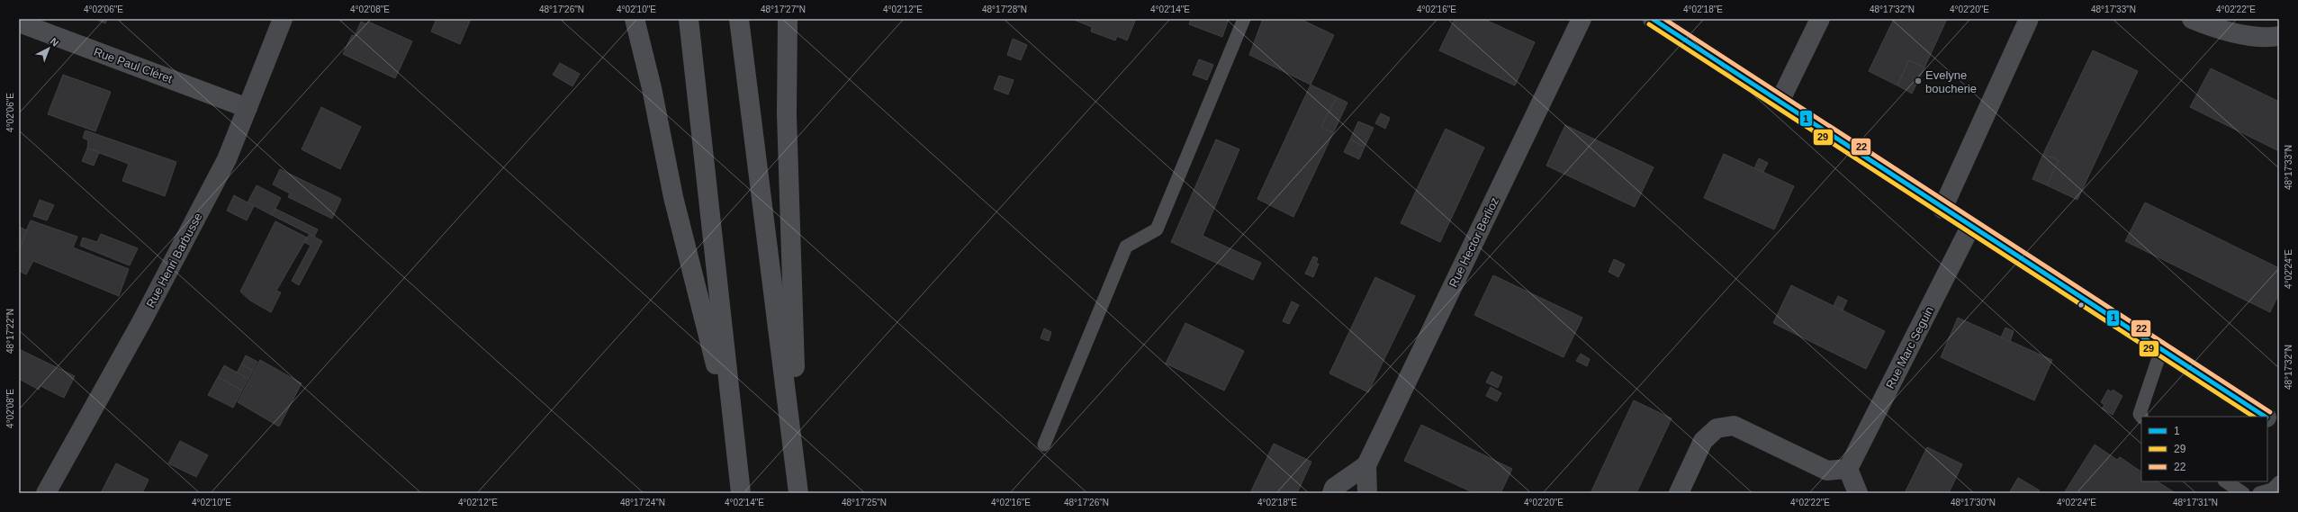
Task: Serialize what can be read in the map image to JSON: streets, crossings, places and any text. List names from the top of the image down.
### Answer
{
  "streets": {
    "main road": ["Rue Henri Barbusse"],
    "street": ["Rue Paul Cléret", "Rue Hector Berlioz", "Rue Marc Seguin"]
  },
  "crossings": [
    ["Rue Paul Cléret", "Rue Henri Barbusse"]
  ],
  "places": ["Evelyne boucherie"],
  "lines": ["transit line 1", "transit line 22", "transit line 29"],
  "legend": ["1", "29", "22"],
  "north": "top right",
  "coordinates": [
    "4°02'06\"E",
    "4°02'08\"E",
    "48°17'26\"N",
    "4°02'10\"E",
    "48°17'27\"N",
    "4°02'12\"E",
    "48°17'28\"N",
    "4°02'14\"E",
    "4°02'16\"E",
    "4°02'18\"E",
    "48°17'32\"N",
    "4°02'20\"E",
    "48°17'33\"N",
    "4°02'22\"E",
    "4°02'24\"E",
    "48°17'22\"N",
    "48°17'24\"N",
    "48°17'25\"N",
    "48°17'30\"N",
    "48°17'31\"N"
  ]
}
